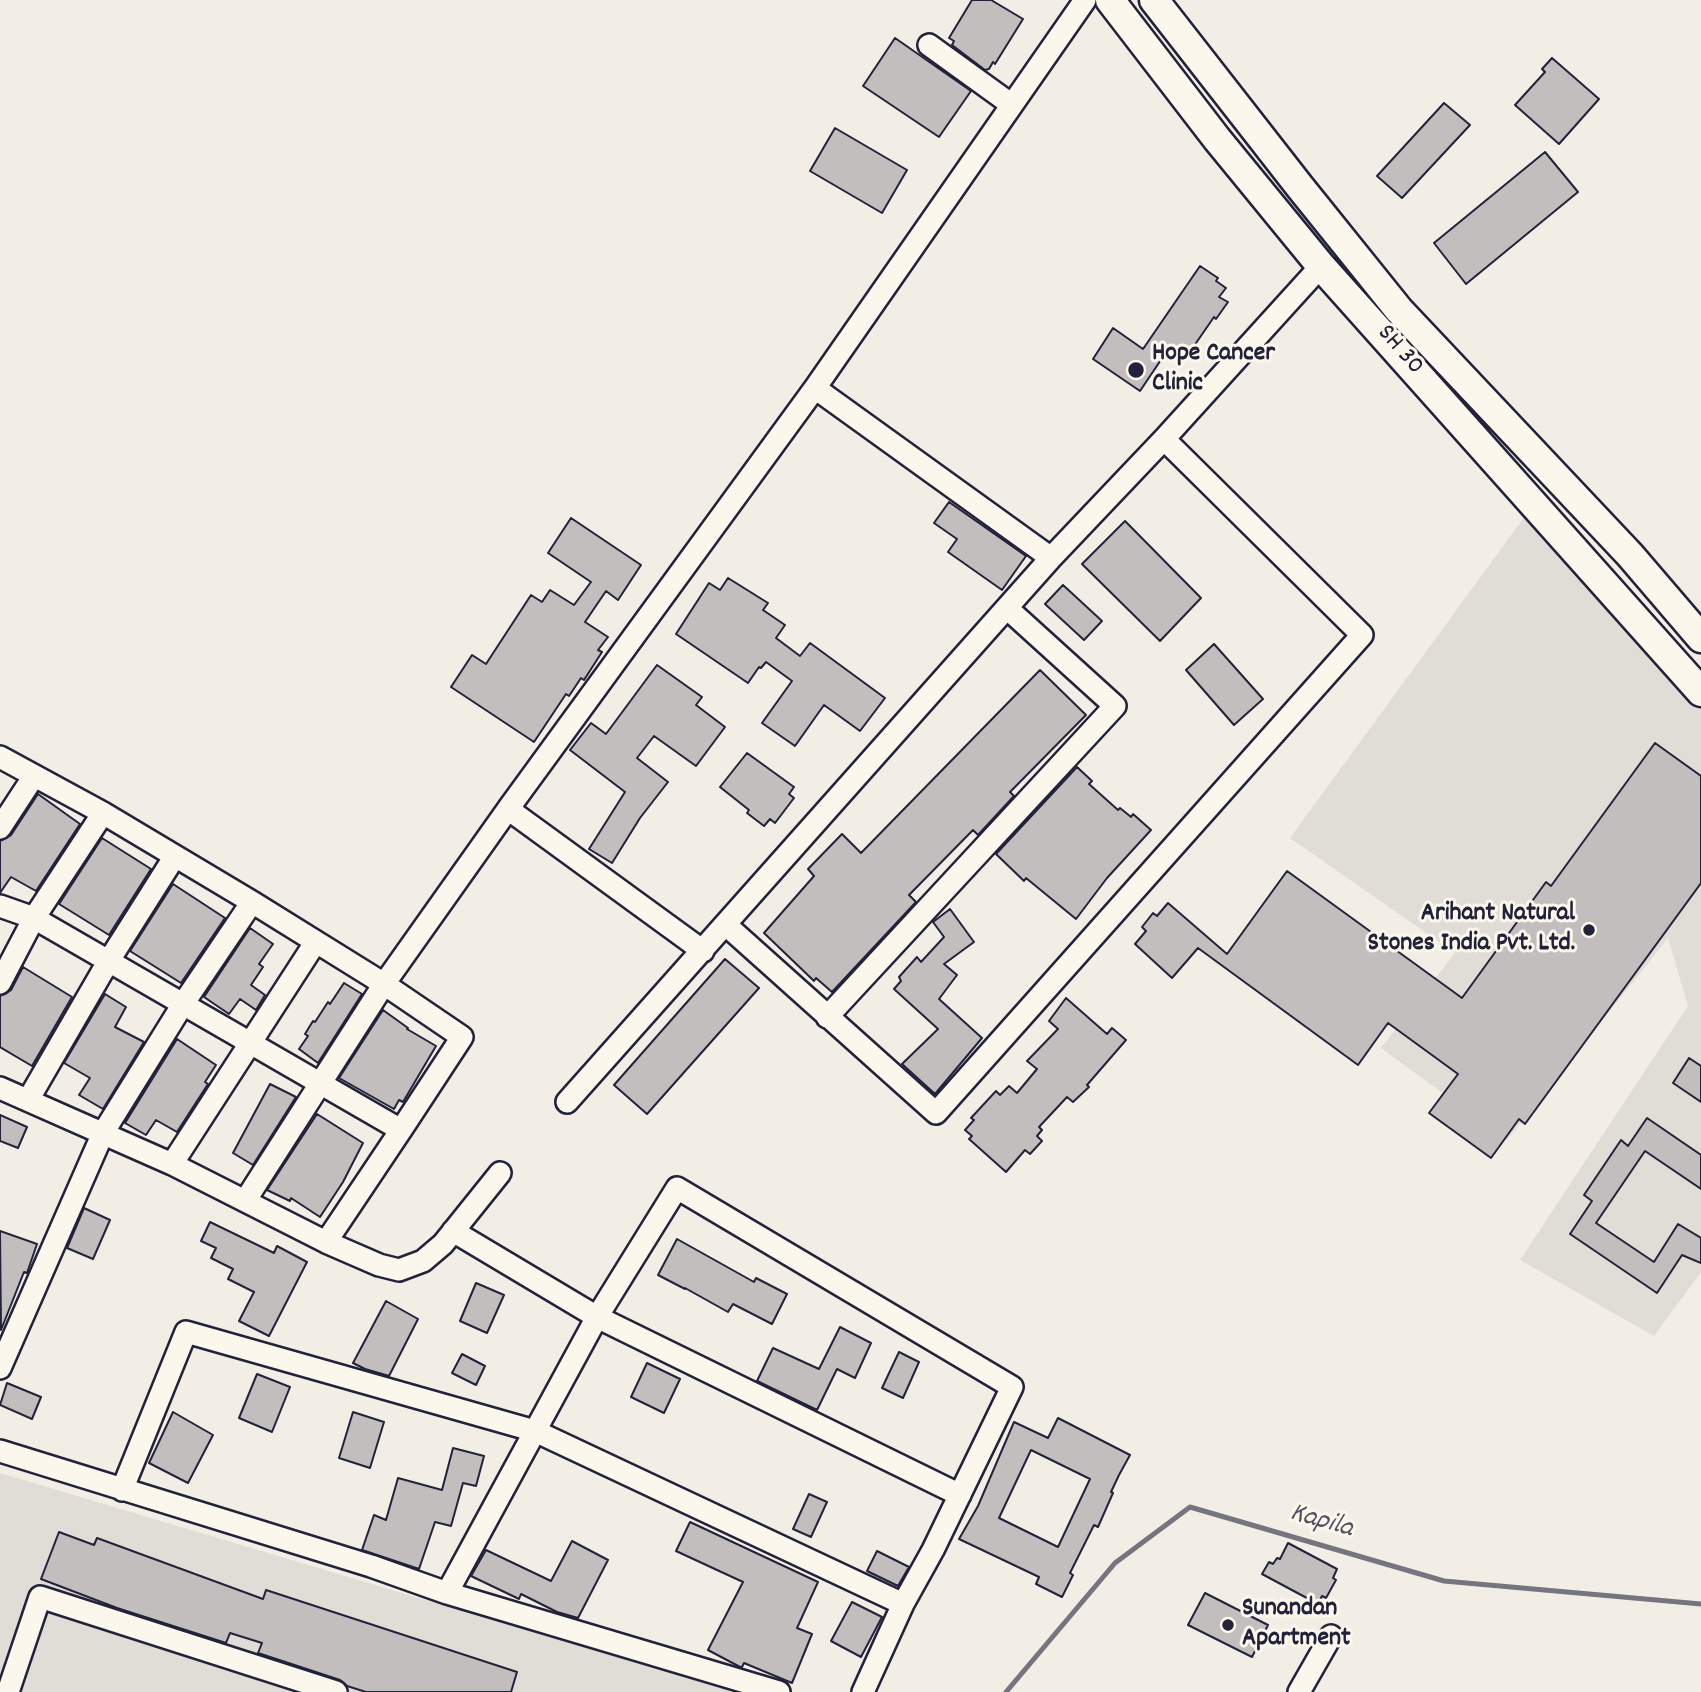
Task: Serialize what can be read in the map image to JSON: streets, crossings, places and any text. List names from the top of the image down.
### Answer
{
  "streets": {
    "main road": ["SH 30"]
  },
  "water": ["Kapila"],
  "places": ["Hope Cancer Clinic", "Arihant Natural Stones India Pvt. Ltd.", "Sunandan Apartment"]
}
